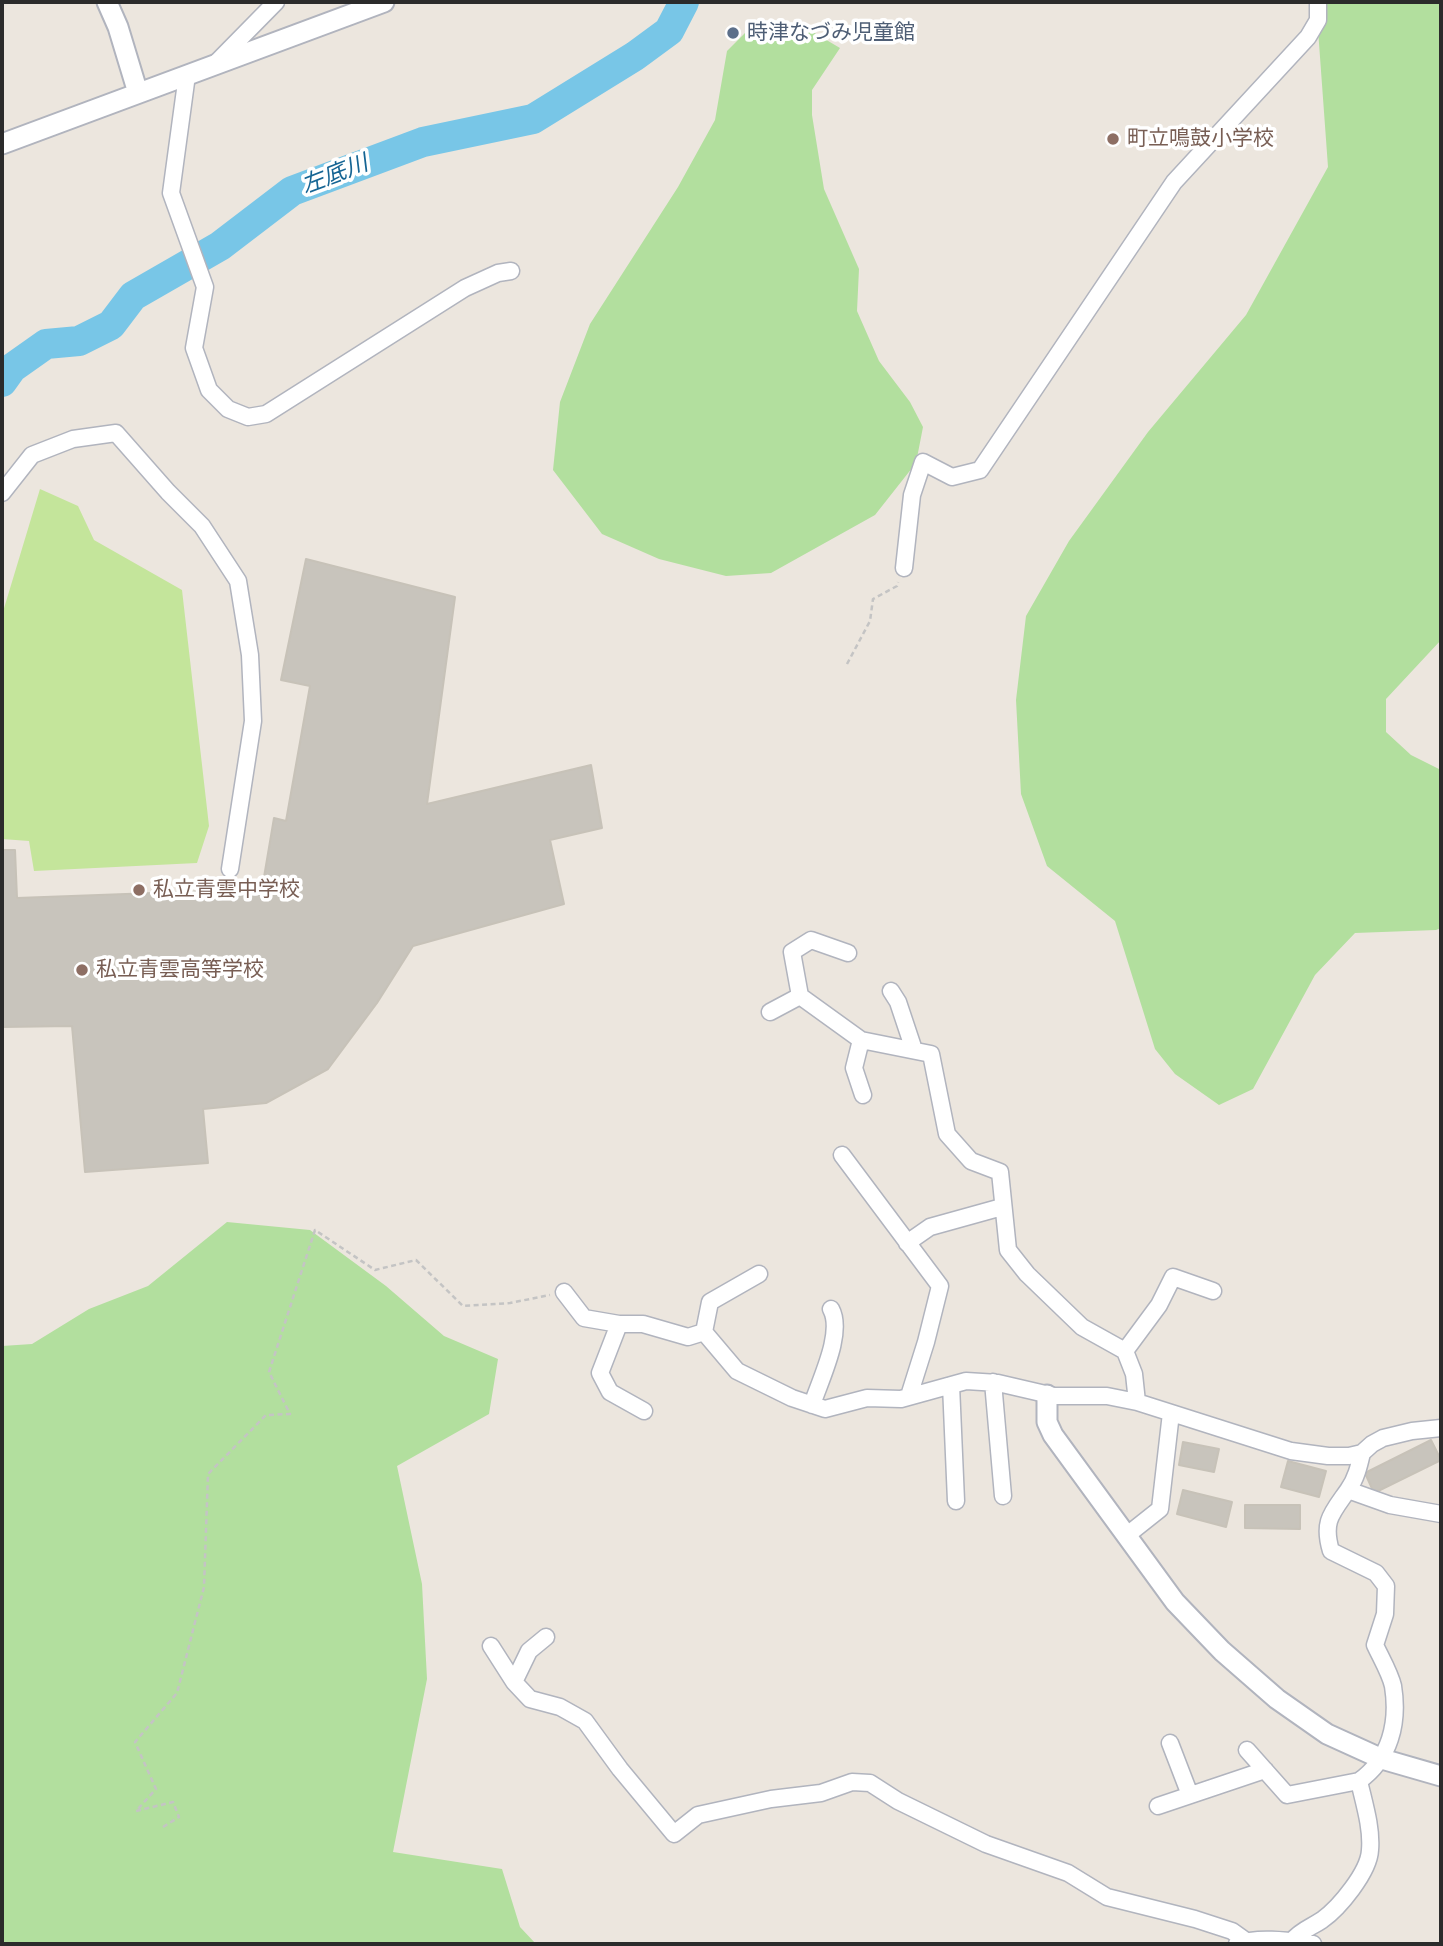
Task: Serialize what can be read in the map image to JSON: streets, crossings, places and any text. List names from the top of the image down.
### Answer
{
  "water": ["左底川"],
  "places": [
    "時津なづみ児童館",
    "町立鳴鼓小学校",
    "私立青雲中学校",
    "私立青雲高等学校"
  ]
}
